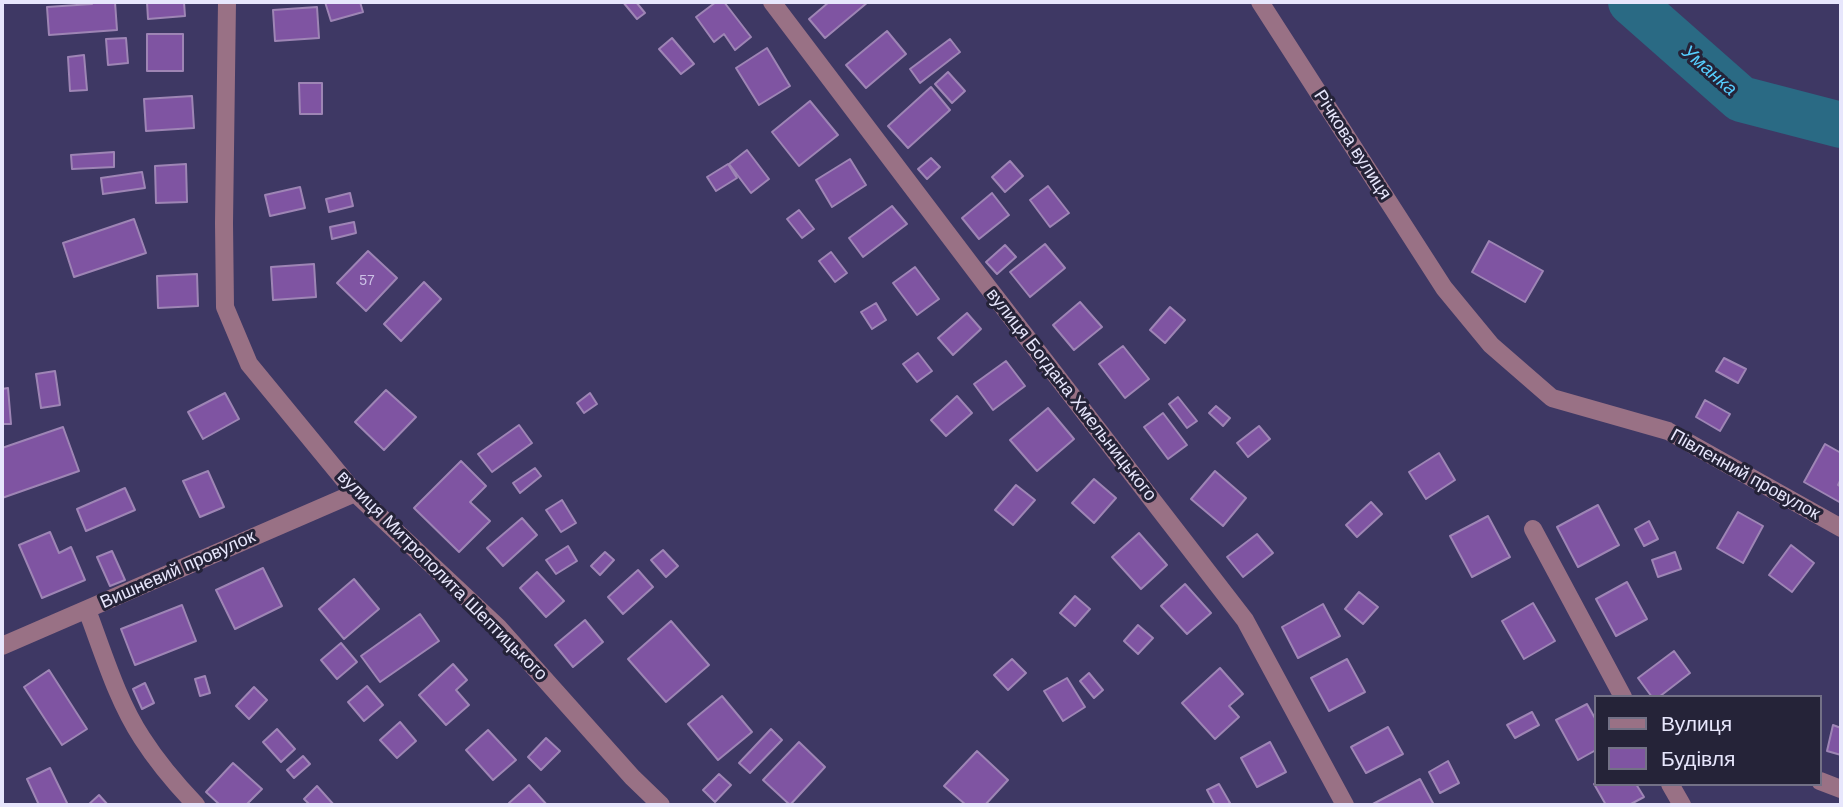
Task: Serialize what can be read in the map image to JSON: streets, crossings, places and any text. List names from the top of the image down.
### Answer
{
  "streets": {
    "street": [
      "Річкова вулиця",
      "вулиця Богдана Хмельницького",
      "Півленний провулок",
      "Вишневий провулок",
      "вулиця Митрополита Шептицького"
    ]
  },
  "crossings": [
    ["Річкова вулиця", "Півленний провулок"],
    ["Вишневий провулок", "вулиця Митрополита Шептицького"]
  ],
  "water": ["Уманка"],
  "house_numbers": ["57"],
  "legend": ["Вулиця", "Будівля"]
}
